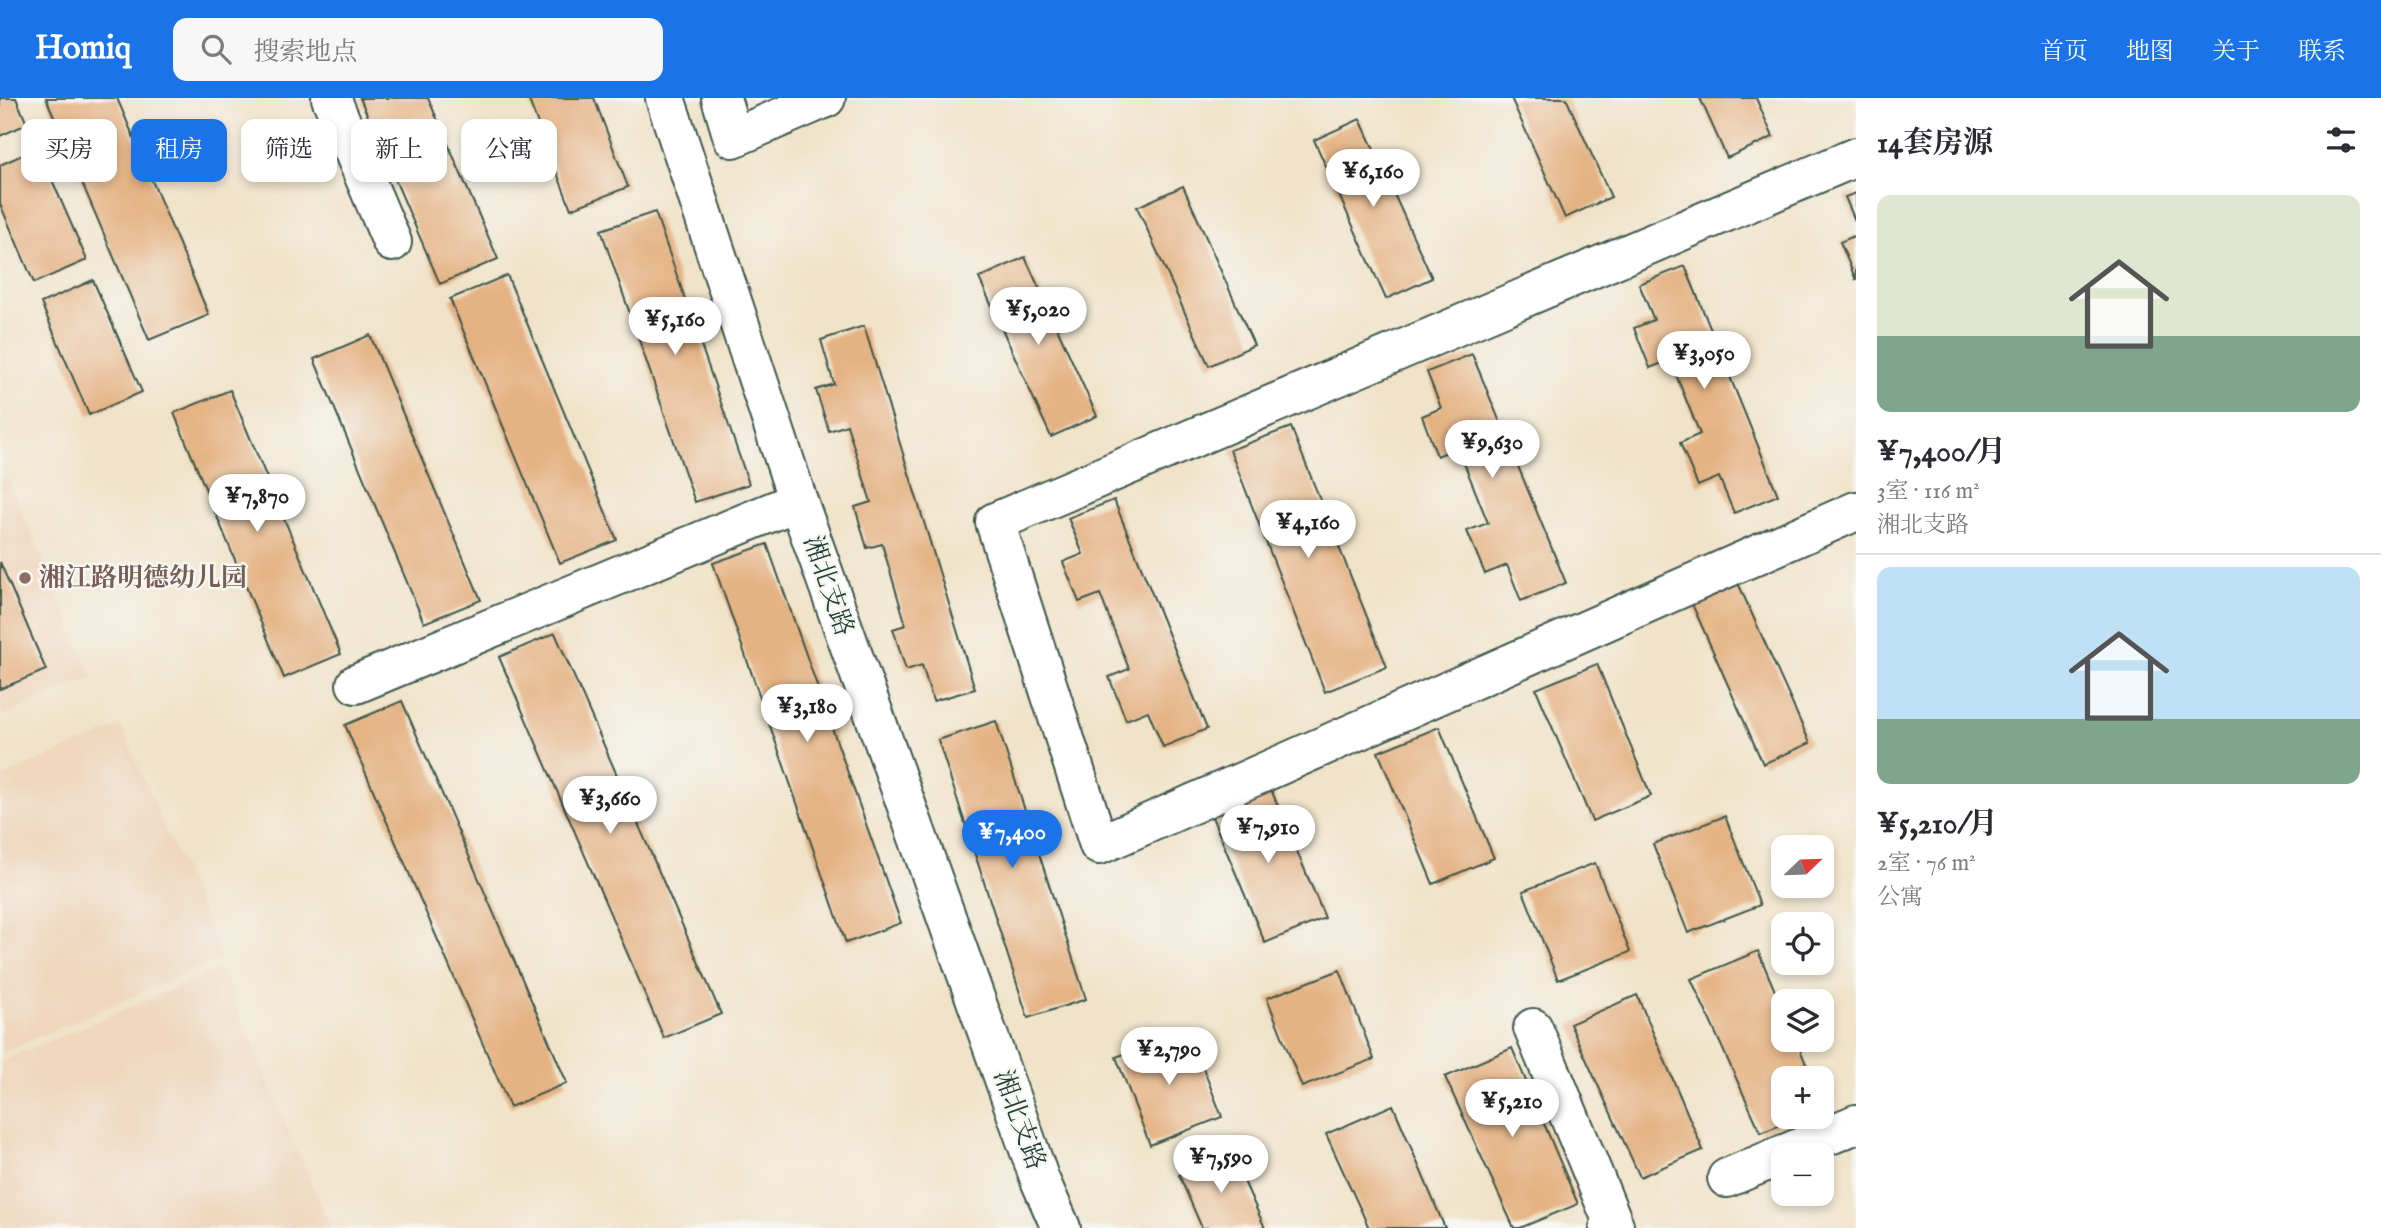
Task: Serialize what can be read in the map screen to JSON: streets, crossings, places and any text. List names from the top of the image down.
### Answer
{
  "streets": {
    "street": ["湘北支路"]
  },
  "places": ["湘江路明德幼儿园"],
  "north": "top right",
  "page": {
    "header": "Homiq",
    "search": "搜索地点",
    "nav": [
      "首页",
      "地图",
      "关于",
      "联系"
    ],
    "heading": "14套房源",
    "chip": [
      "买房",
      "租房",
      "筛选",
      "新上",
      "公寓"
    ],
    "price": [
      "¥6,160",
      "¥5,020",
      "¥5,160",
      "¥3,050",
      "¥9,630",
      "¥7,870",
      "¥4,160",
      "¥3,180",
      "¥3,660",
      "¥7,910",
      "¥7,400",
      "¥2,790",
      "¥5,210",
      "¥7,590"
    ],
    "list": [
      {
        "name": "¥7,400/月",
        "note": "3室 · 116 m² · 湘北支路"
      },
      {
        "name": "¥5,210/月",
        "note": "2室 · 76 m² · 公寓"
      }
    ],
    "map_buttons": ["+", "−"]
  }
}
